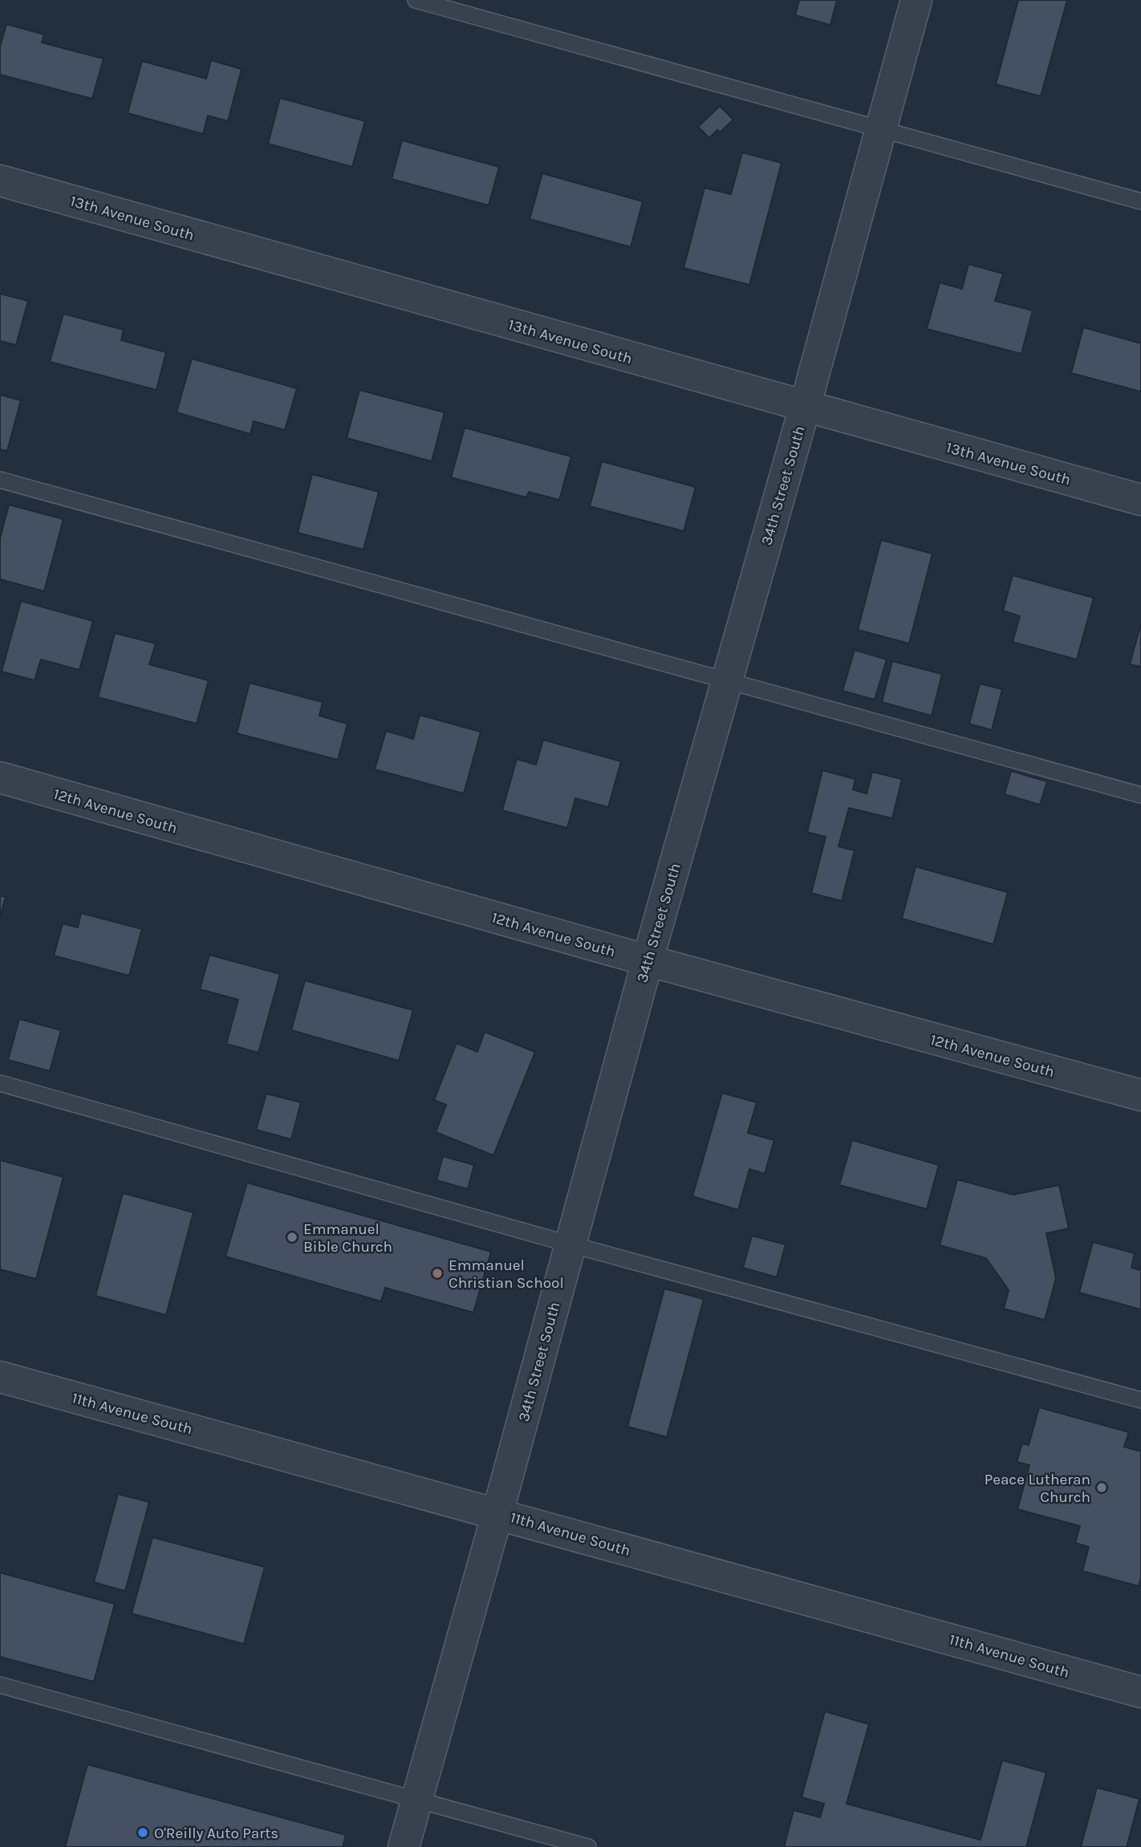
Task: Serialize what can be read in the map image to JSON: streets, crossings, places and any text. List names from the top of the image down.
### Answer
{
  "streets": {
    "street": [
      "13th Avenue South",
      "34th Street South",
      "12th Avenue South",
      "11th Avenue South"
    ]
  },
  "crossings": [
    ["13th Avenue South", "34th Street South"],
    ["34th Street South", "12th Avenue South"],
    ["34th Street South", "11th Avenue South"]
  ],
  "places": [
    "Emmanuel Bible Church",
    "Emmanuel Christian School",
    "Peace Lutheran Church",
    "O'Reilly Auto Parts"
  ]
}
